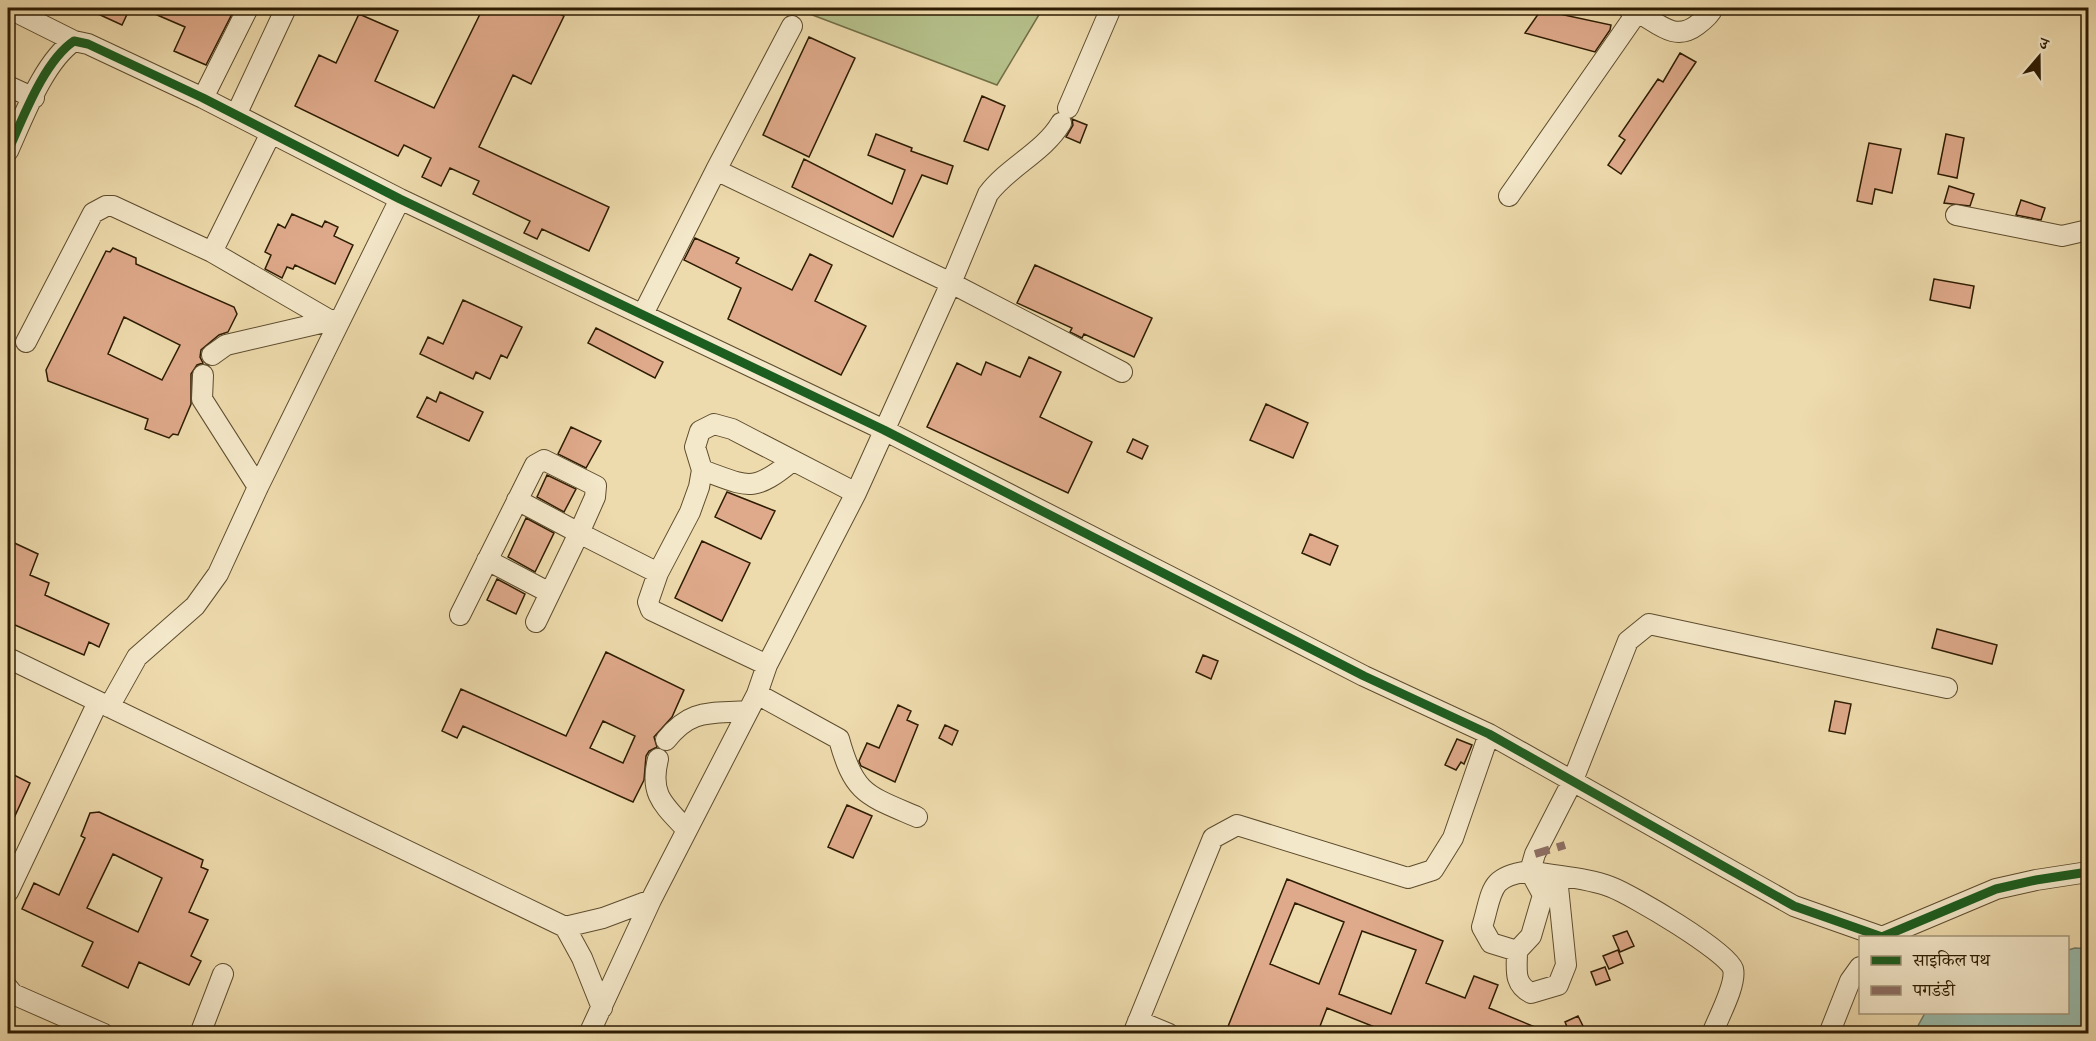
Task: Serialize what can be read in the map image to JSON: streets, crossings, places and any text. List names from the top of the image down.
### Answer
{
  "legend": ["साइकिल पथ", "पगडंडी"],
  "north": "top"
}
